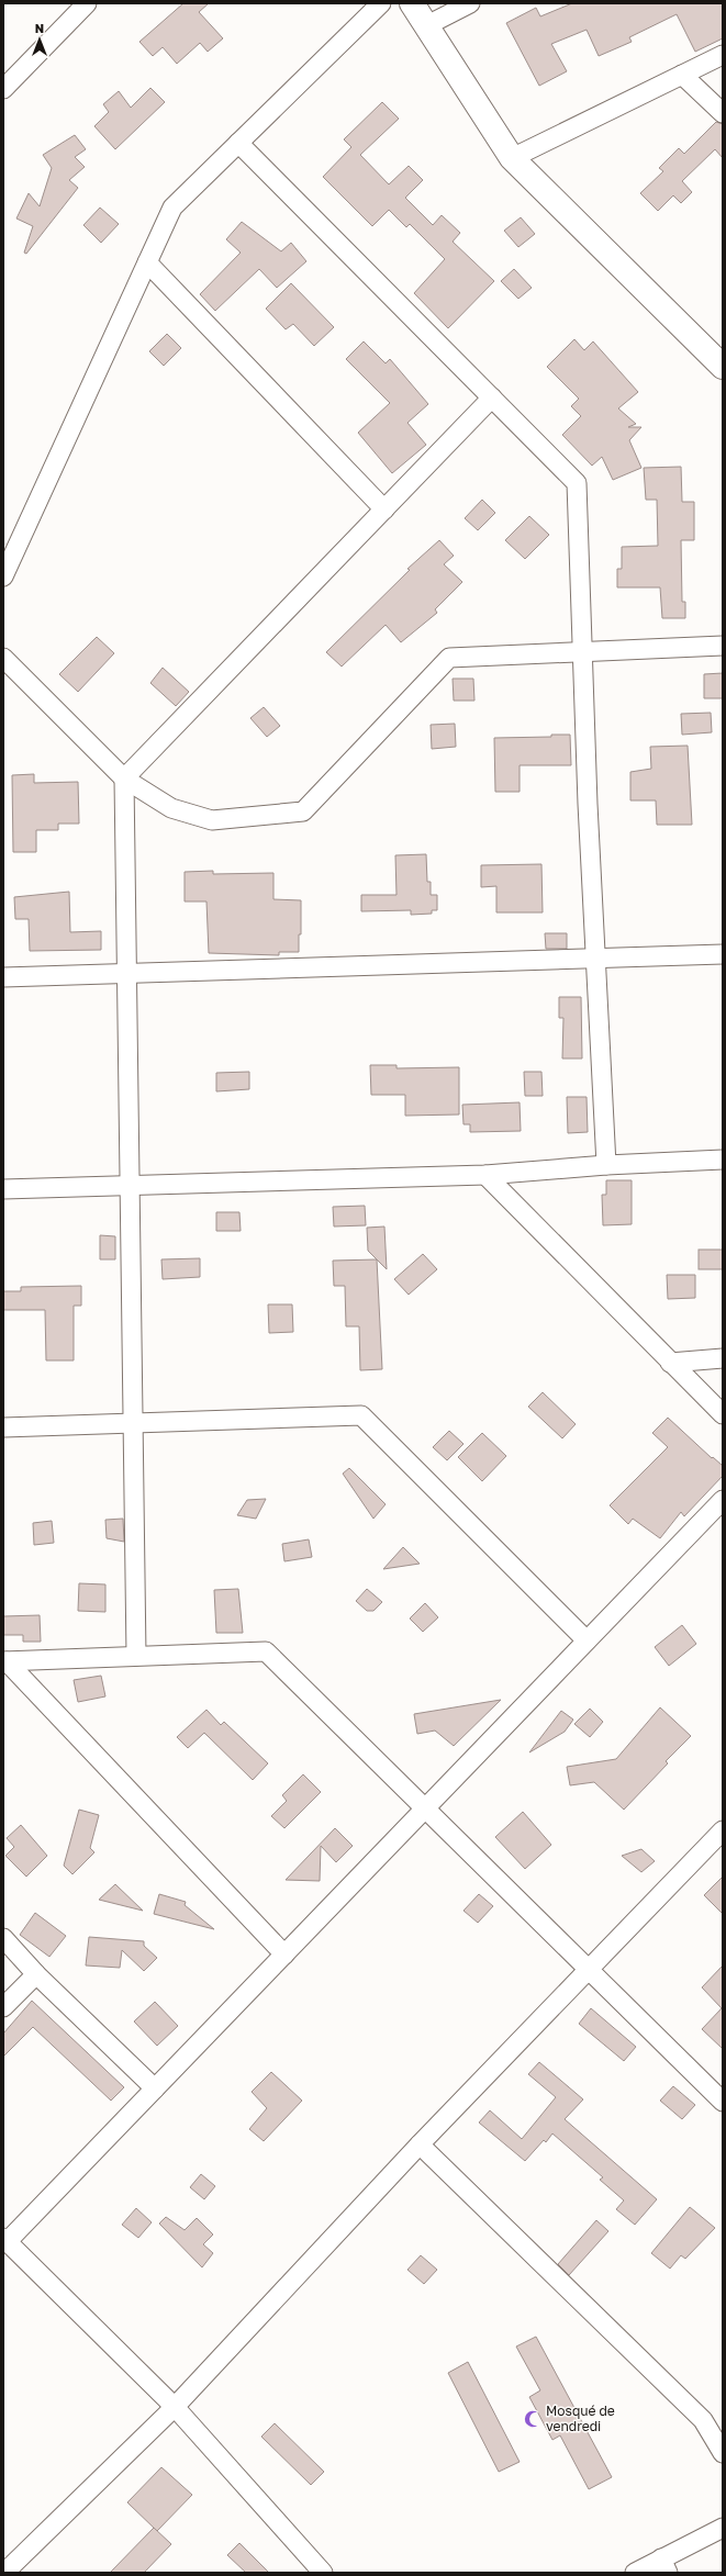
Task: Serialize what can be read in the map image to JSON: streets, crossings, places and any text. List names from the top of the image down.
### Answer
{
  "places": {
    "mosque": ["Mosqué de vendredi"]
  },
  "north": "top"
}
